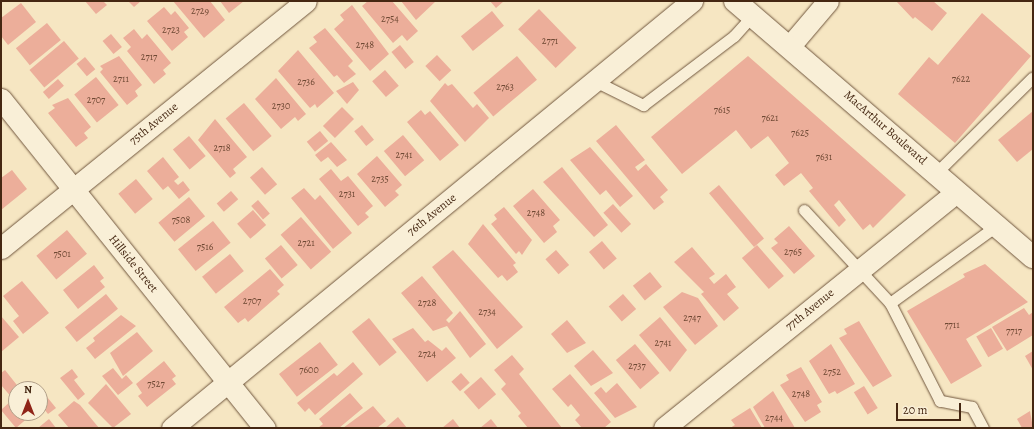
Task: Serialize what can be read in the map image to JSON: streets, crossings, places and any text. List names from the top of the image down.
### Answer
{
  "streets": {
    "main road": ["MacArthur Boulevard"],
    "street": [
      "75th Avenue",
      "76th Avenue",
      "Hillside Street",
      "77th Avenue"
    ]
  },
  "crossings": [
    ["75th Avenue", "Hillside Street"],
    ["MacArthur Boulevard", "77th Avenue"],
    ["76th Avenue", "Hillside Street"]
  ],
  "house_numbers": [
    "2729",
    "2754",
    "2723",
    "2771",
    "2748",
    "2717",
    "2711",
    "7622",
    "2736",
    "2763",
    "2707",
    "2730",
    "7615",
    "7621",
    "7625",
    "2718",
    "2741",
    "7631",
    "2735",
    "2731",
    "2748",
    "7508",
    "2721",
    "7516",
    "2765",
    "7501",
    "2707",
    "2728",
    "2734",
    "2747",
    "7711",
    "7717",
    "2741",
    "2724",
    "2737",
    "7600",
    "2752",
    "7527",
    "2748",
    "2744"
  ],
  "scale_bar": "20 m",
  "north": "top"
}
